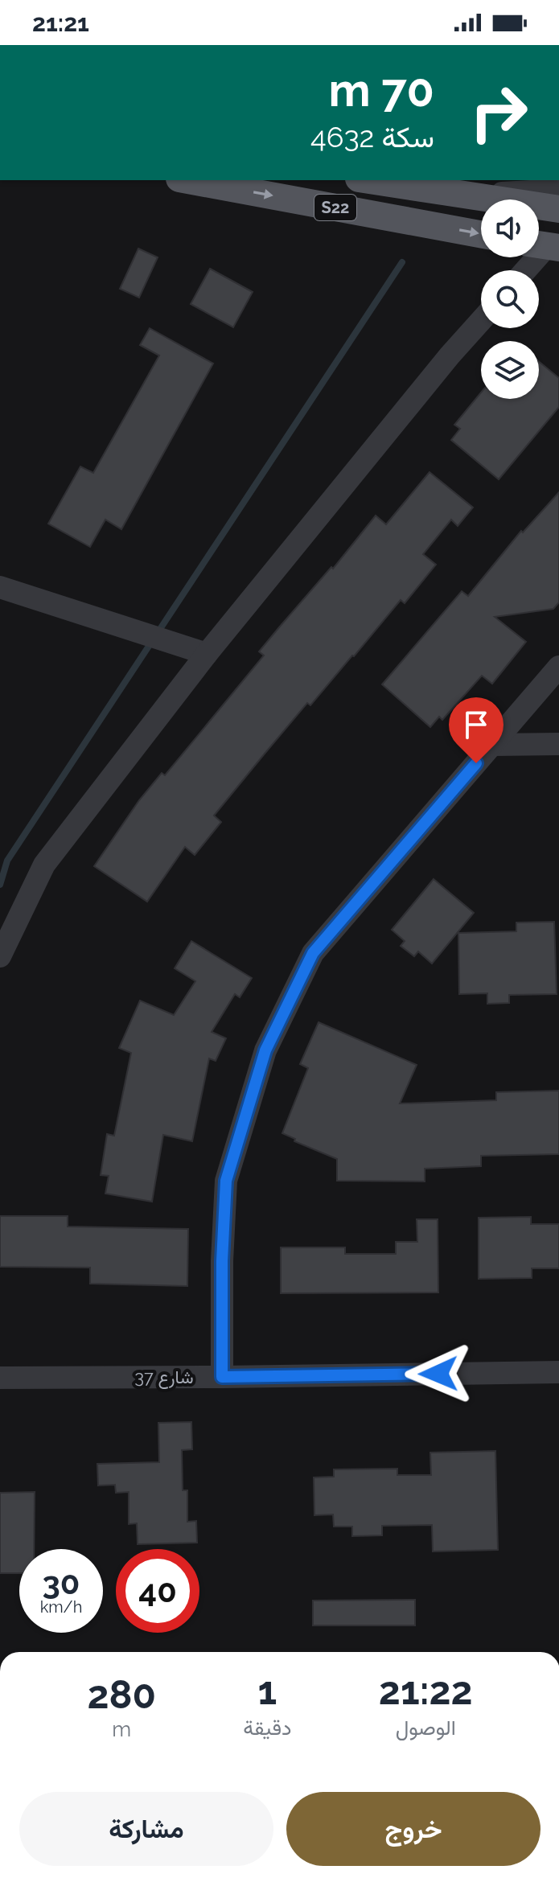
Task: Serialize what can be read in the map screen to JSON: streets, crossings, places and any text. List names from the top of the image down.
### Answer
{
  "streets": {
    "main road": ["S22"],
    "street": ["شارع 37"]
  },
  "page": {
    "status": "21:21",
    "turn": ["70 m", "سكة 4632"],
    "speed": "30 km/h",
    "limit": "40",
    "eta": [
      "21:22",
      "الوصول",
      "1",
      "دقيقة",
      "280",
      "m"
    ],
    "buttons": ["خروج", "مشاركة"]
  }
}
